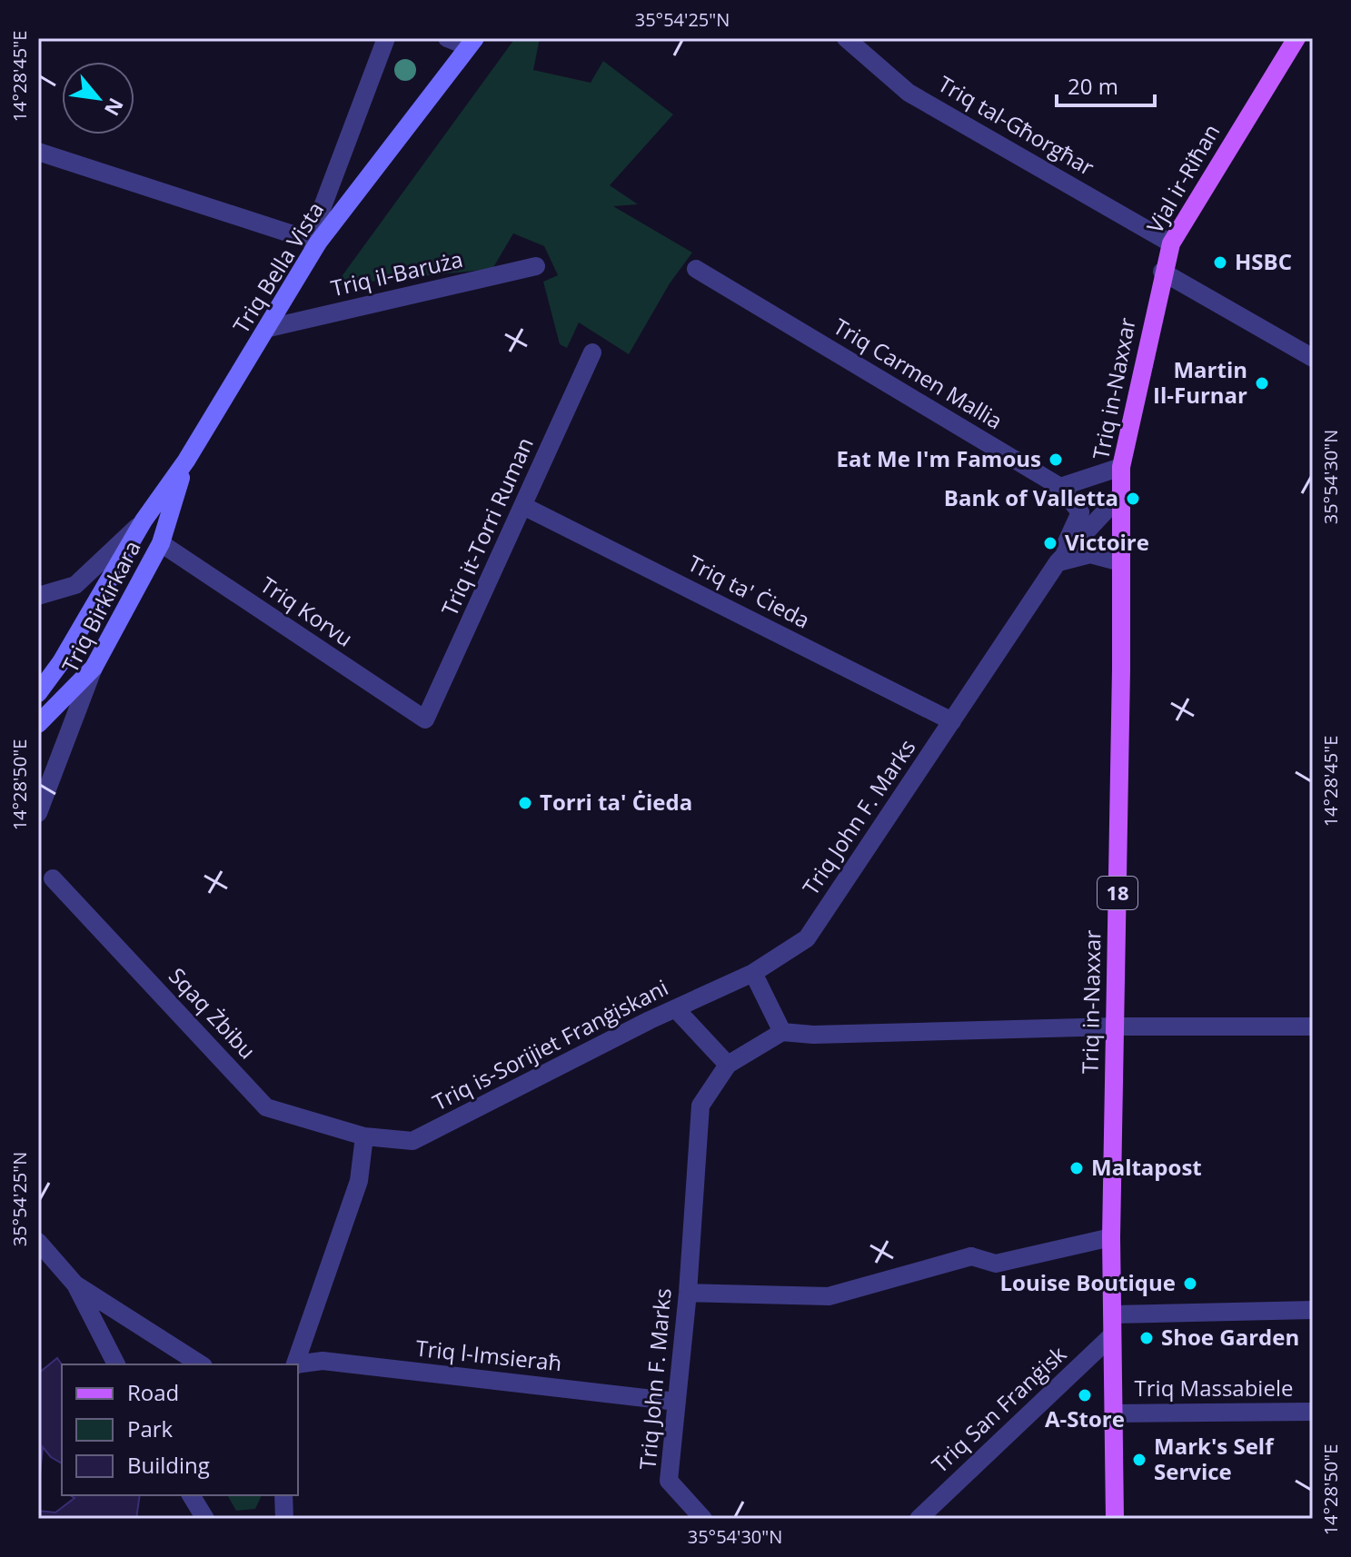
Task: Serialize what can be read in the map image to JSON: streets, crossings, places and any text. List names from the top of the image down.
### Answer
{
  "streets": {
    "main road": [
      "Vjal ir-Riħan",
      "Triq Bella Vista",
      "Triq in-Naxxar",
      "Triq Birkirkara",
      "18"
    ],
    "street": [
      "Triq tal-Għorgħar",
      "Triq il-Baruża",
      "Triq Carmen Mallia",
      "Triq it-Torri Ruman",
      "Triq ta' Ċieda",
      "Triq Korvu",
      "Triq John F. Marks",
      "Sqaq Żbibu",
      "Triq is-Sorijiet Franġiskani",
      "Triq l-Imsieraħ",
      "Triq Massabiele",
      "Triq San Franġisk"
    ]
  },
  "crossings": [
    ["Triq tal-Għorgħar", "Vjal ir-Riħan"],
    ["Vjal ir-Riħan", "Triq in-Naxxar"],
    ["Triq Bella Vista", "Triq il-Baruża"],
    ["Triq Bella Vista", "Triq Birkirkara"],
    ["Triq Carmen Mallia", "Triq John F. Marks"],
    ["Triq in-Naxxar", "Triq John F. Marks"],
    ["Triq in-Naxxar", "Triq Massabiele"],
    ["Triq in-Naxxar", "Triq San Franġisk"],
    ["Triq it-Torri Ruman", "Triq ta' Ċieda"],
    ["Triq it-Torri Ruman", "Triq Korvu"],
    ["Triq ta' Ċieda", "Triq John F. Marks"],
    ["Triq Birkirkara", "Triq Korvu"],
    ["Triq John F. Marks", "Triq is-Sorijiet Franġiskani"],
    ["Triq John F. Marks", "Triq l-Imsieraħ"],
    ["Sqaq Żbibu", "Triq is-Sorijiet Franġiskani"]
  ],
  "places": [
    "HSBC",
    "Martin Il-Furnar",
    "Eat Me I'm Famous",
    "Bank of Valletta",
    "Victoire",
    "Torri ta' Ċieda",
    "Maltapost",
    "Louise Boutique",
    "Shoe Garden",
    "A-Store",
    "Mark's Self Service"
  ],
  "legend": ["Road", "Park", "Building"],
  "scale_bar": "20 m",
  "north": "bottom right",
  "coordinates": [
    "35°54'25\"N",
    "14°28'45\"E",
    "35°54'30\"N",
    "14°28'50\"E"
  ]
}
